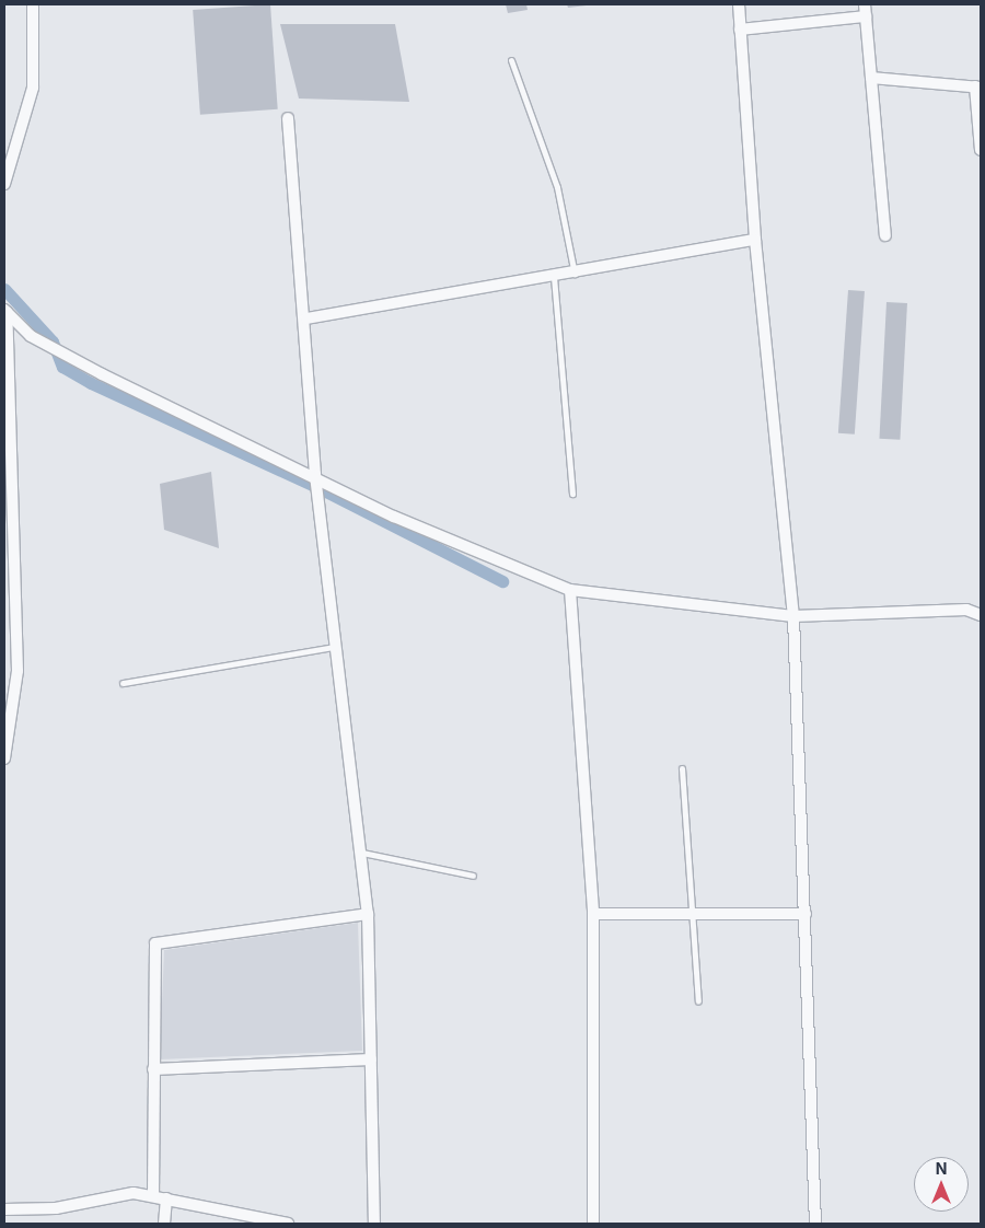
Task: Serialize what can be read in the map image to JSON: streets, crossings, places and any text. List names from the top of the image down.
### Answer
{
  "north": "top"
}
